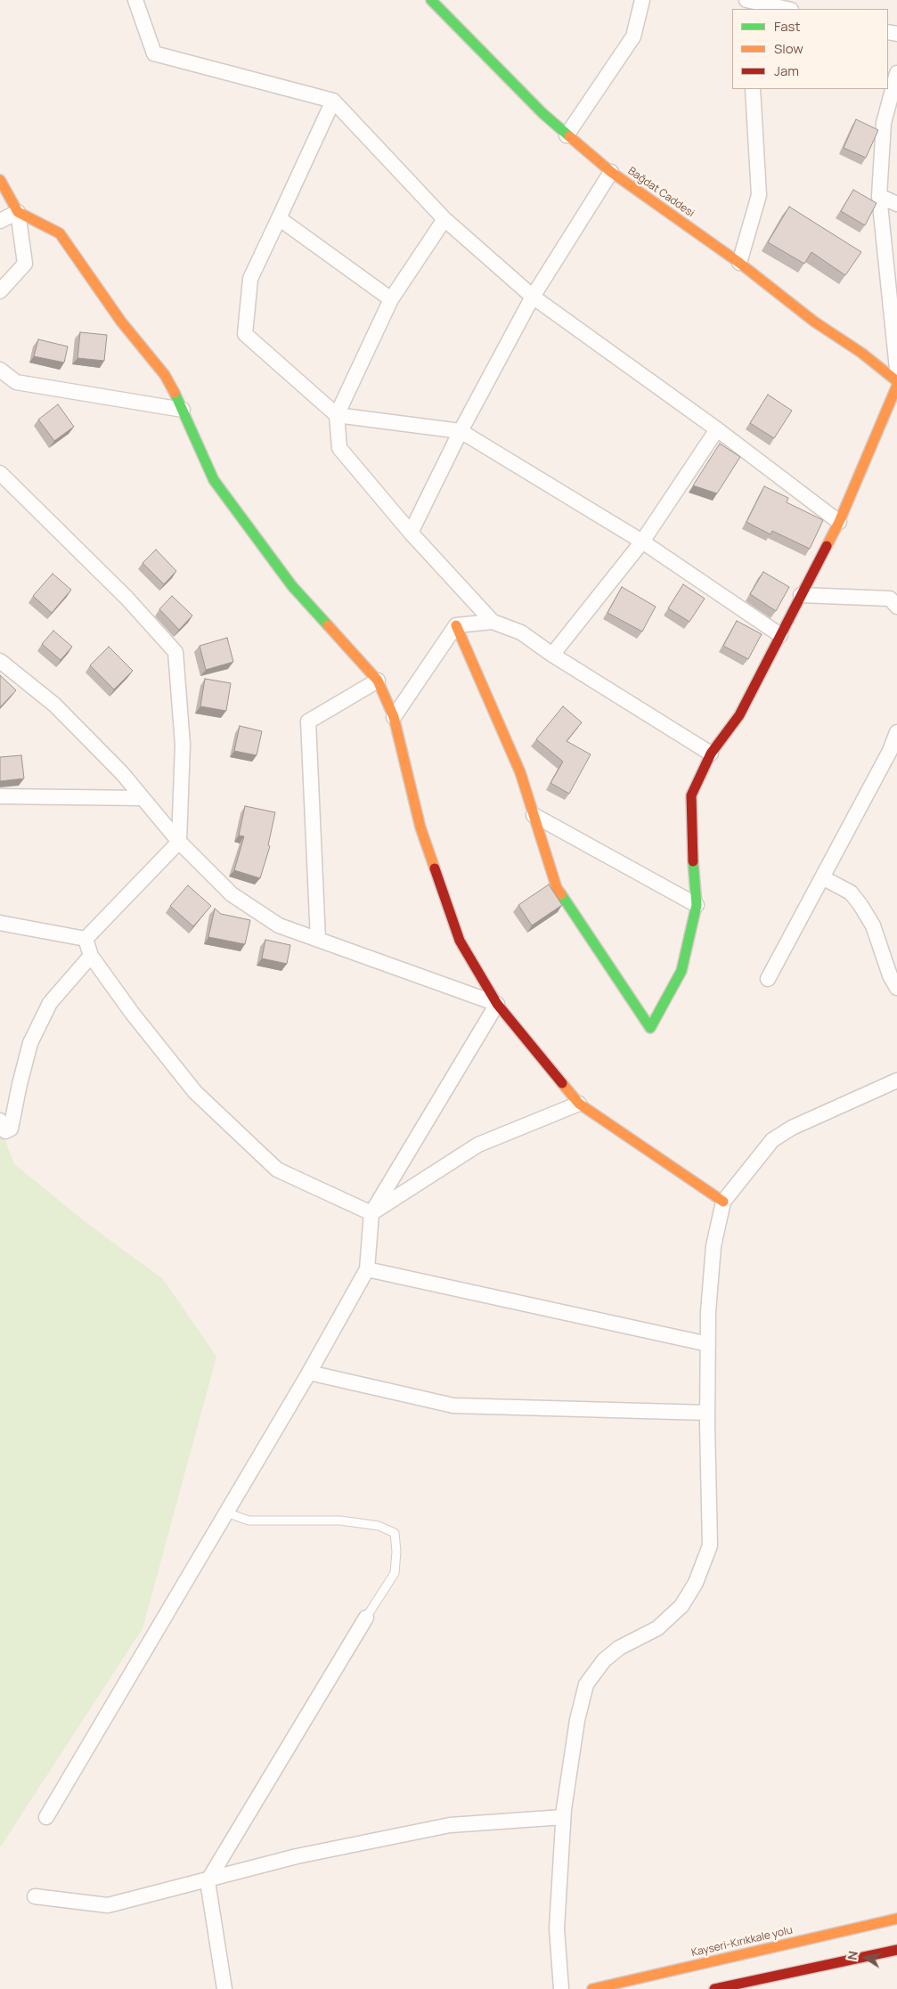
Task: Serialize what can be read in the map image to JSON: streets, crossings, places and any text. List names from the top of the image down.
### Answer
{
  "streets": {
    "main road": ["Bağdat Caddesi", "Kayseri-Kırıkkale yolu"]
  },
  "legend": ["Fast", "Slow", "Jam"],
  "north": "left"
}
